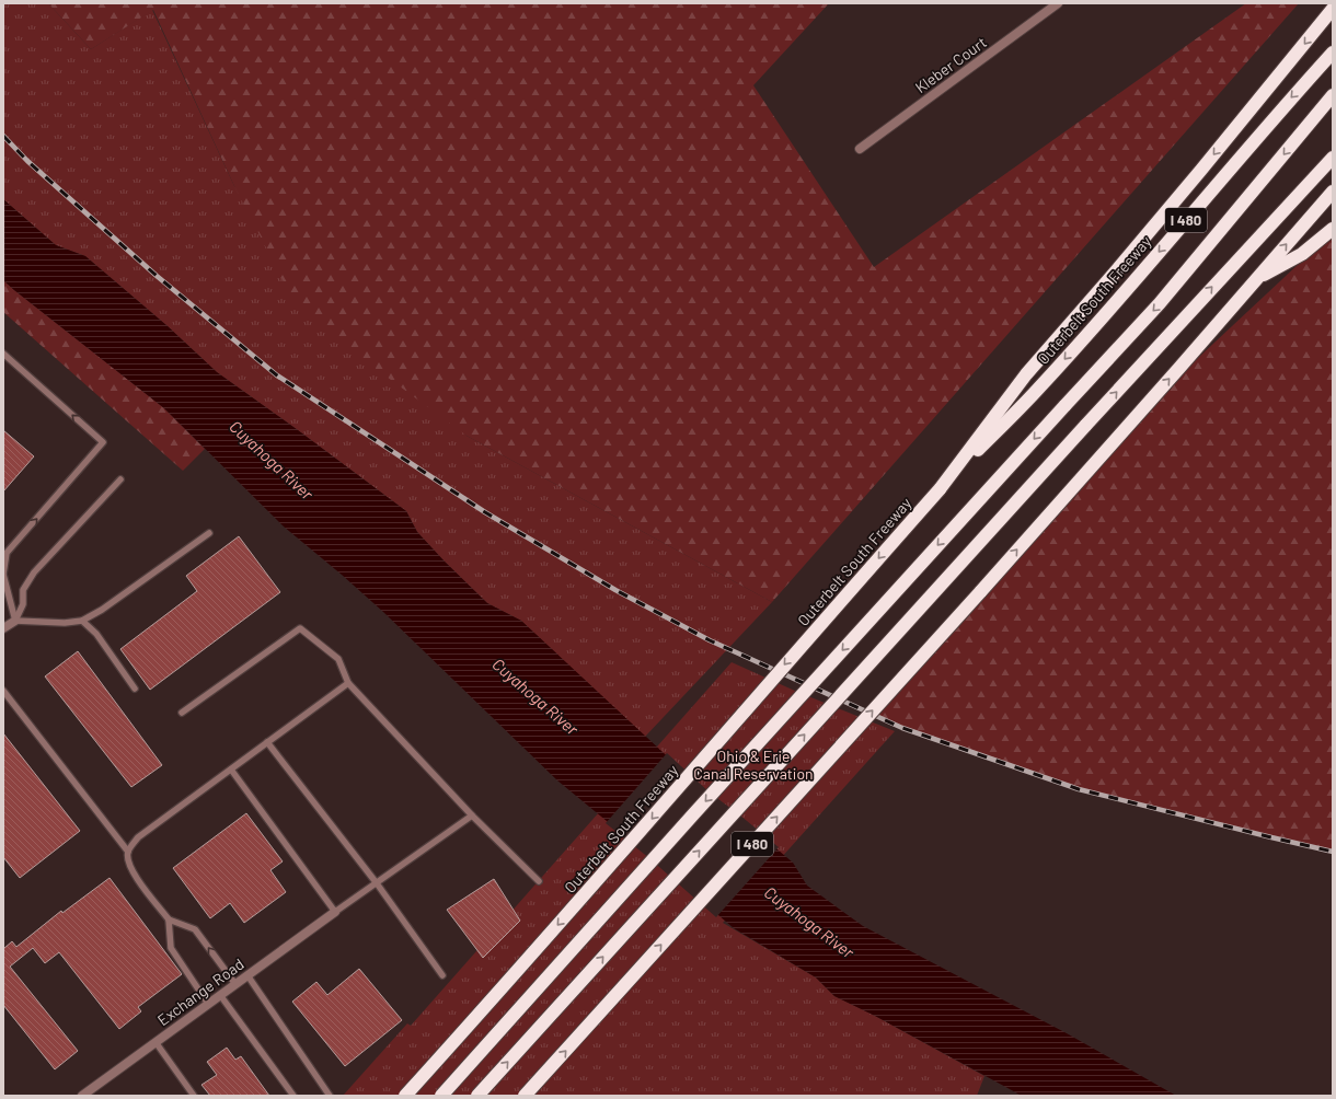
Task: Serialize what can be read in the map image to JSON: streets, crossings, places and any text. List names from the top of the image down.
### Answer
{
  "streets": {
    "highway": ["I 480", "Outerbelt South Freeway"],
    "street": ["Kleber Court", "Exchange Road"]
  },
  "water": ["Cuyahoga River"],
  "parks": ["Ohio & Erie Canal Reservation"]
}
